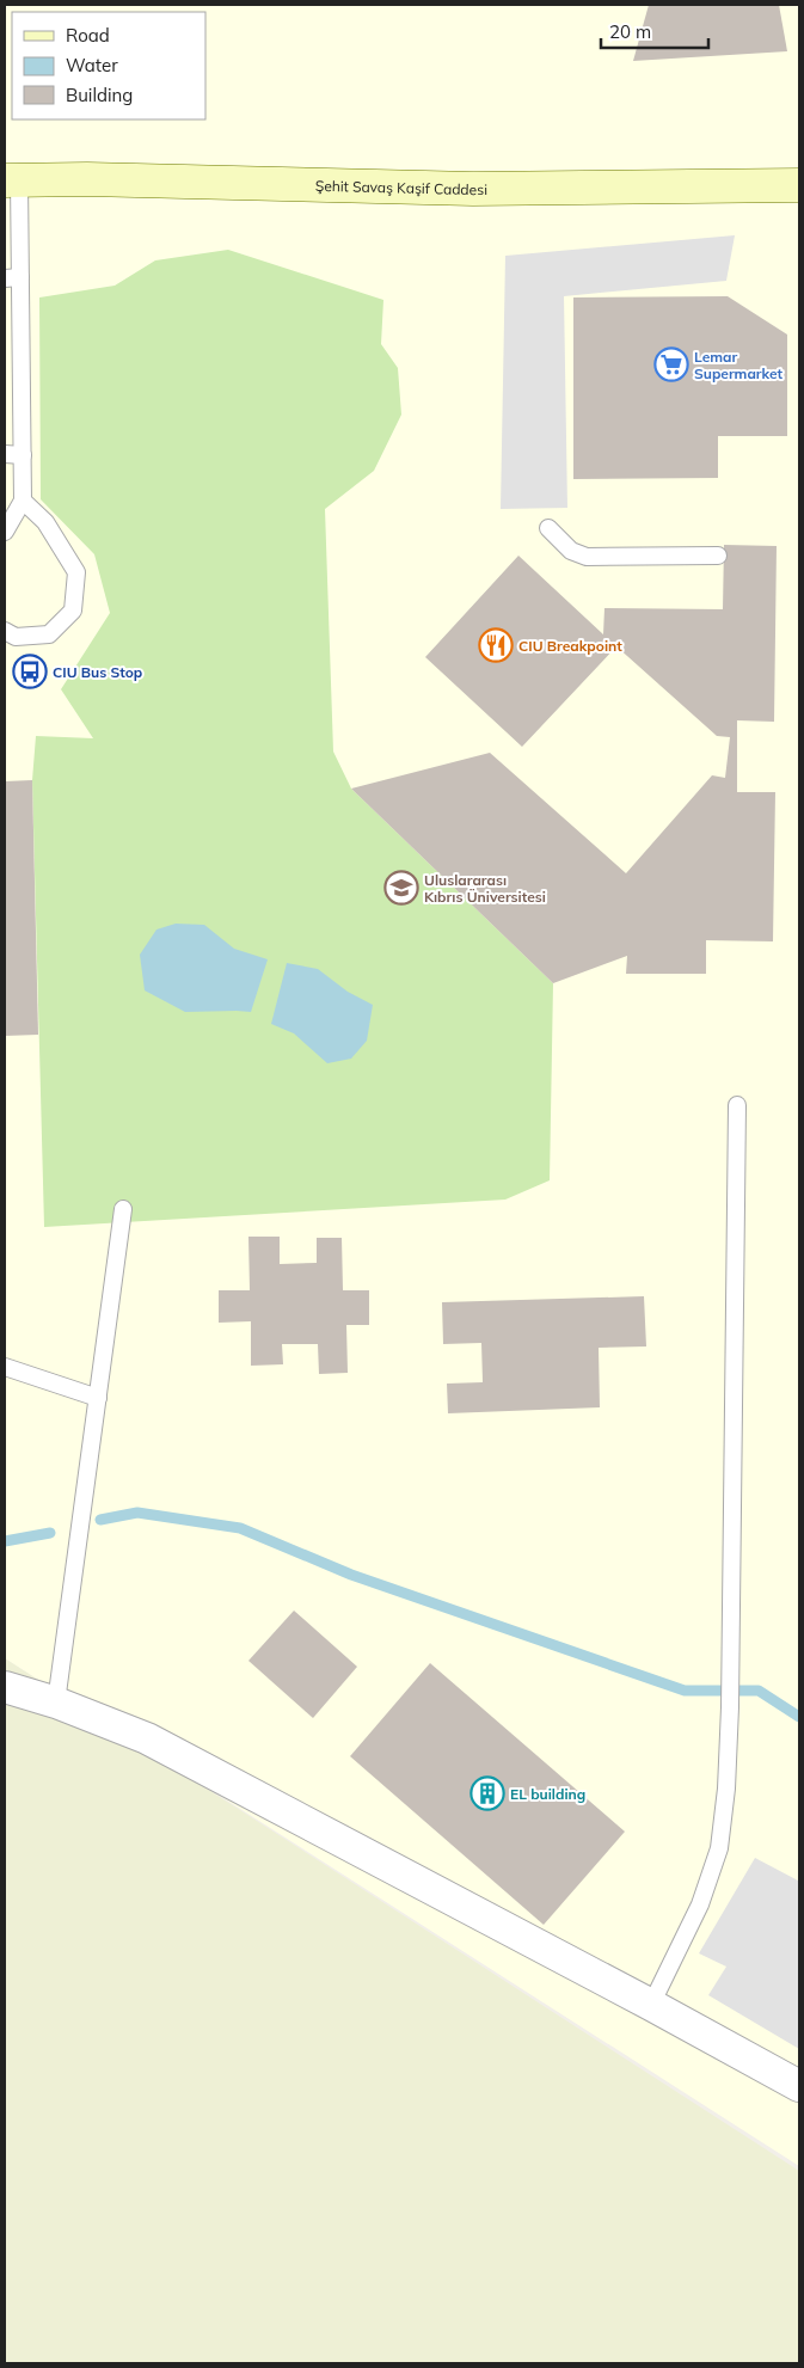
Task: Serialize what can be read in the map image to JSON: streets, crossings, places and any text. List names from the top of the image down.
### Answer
{
  "streets": {
    "main road": ["Şehit Savaş Kaşif Caddesi"]
  },
  "places": {
    "supermarket": ["Lemar Supermarket"],
    "restaurant": ["CIU Breakpoint"],
    "bus stop": ["CIU Bus Stop"],
    "school or university": ["Uluslararası Kıbrıs Üniversitesi"],
    "building": ["EL building"]
  },
  "legend": ["Road", "Water", "Building"],
  "scale_bar": "20 m"
}
